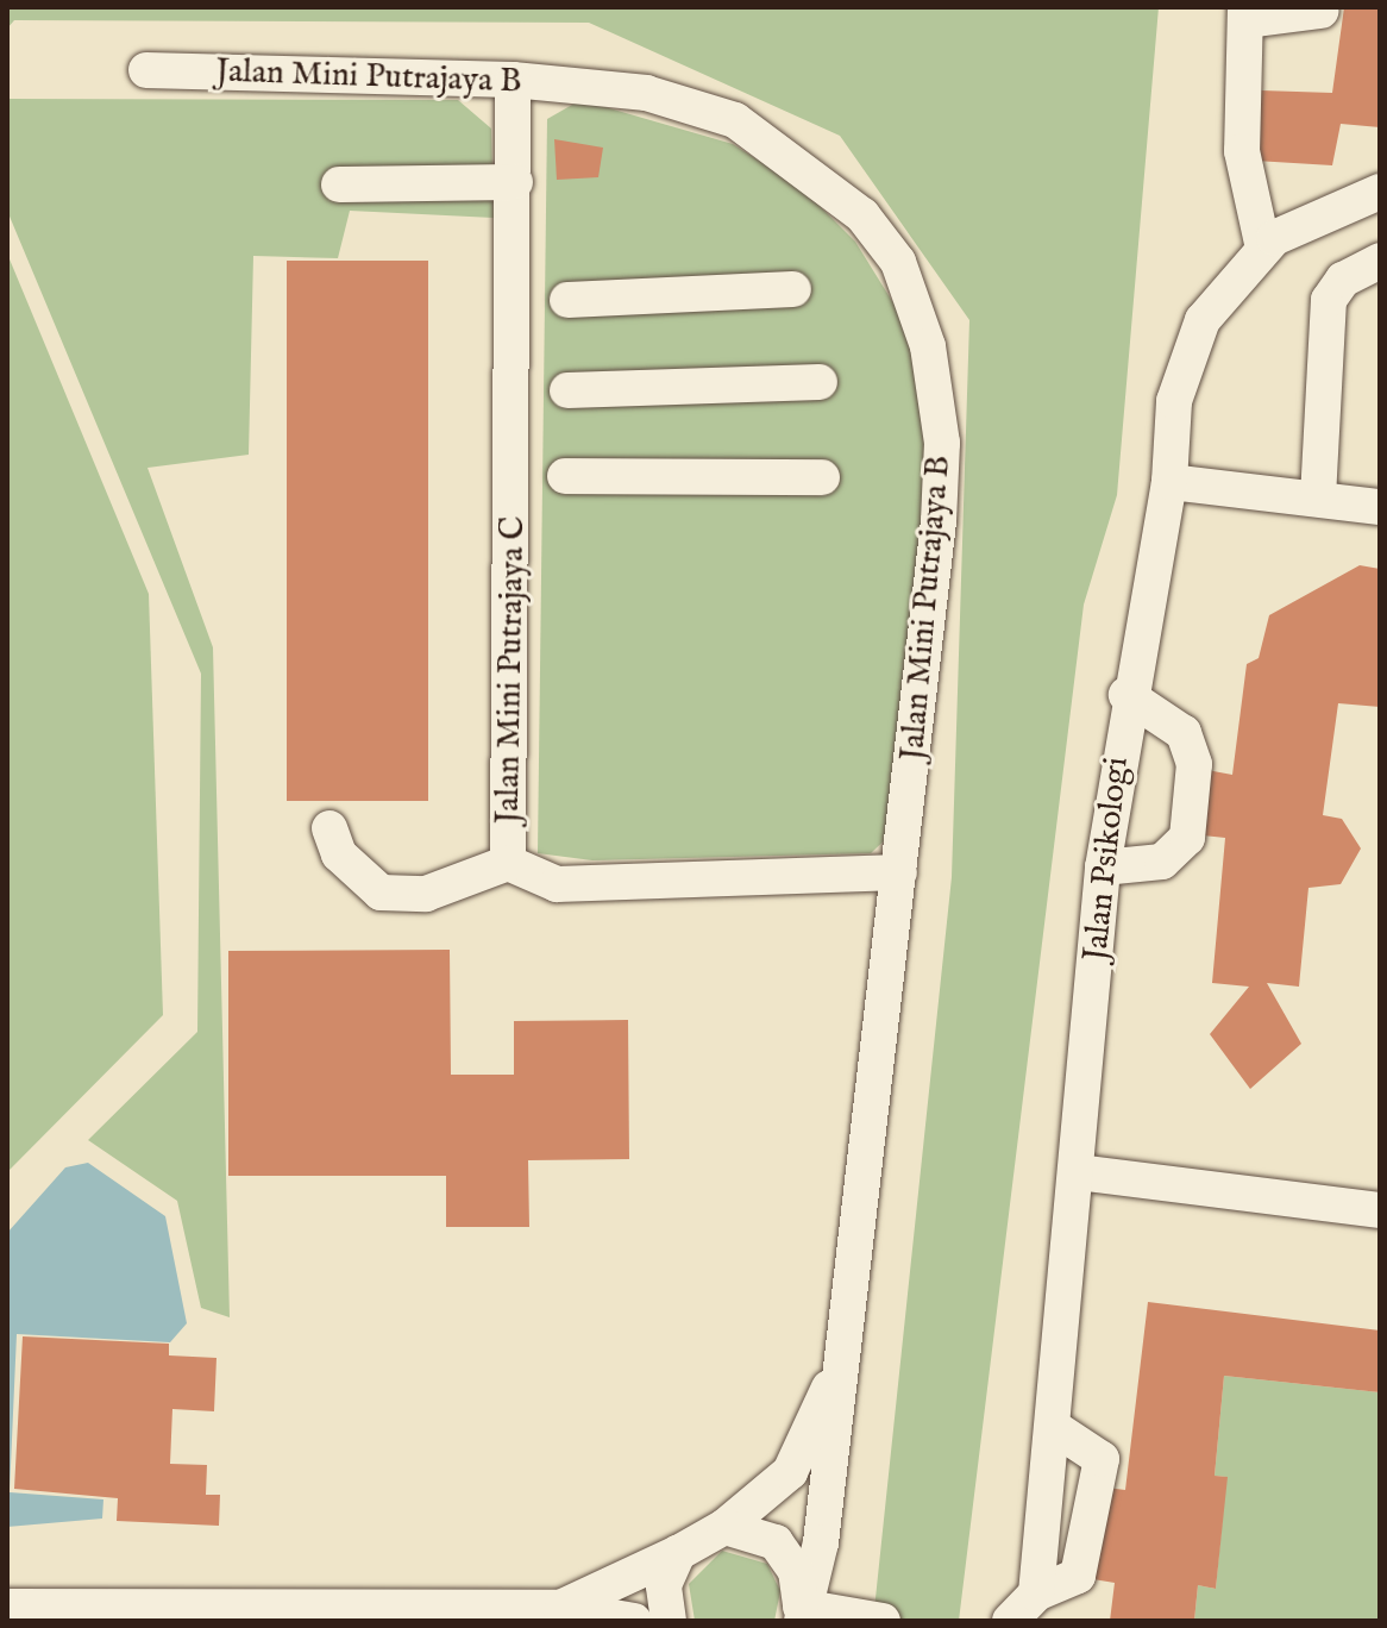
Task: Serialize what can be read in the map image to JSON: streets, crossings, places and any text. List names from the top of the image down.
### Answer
{
  "streets": {
    "street": ["Jalan Mini Putrajaya B", "Jalan Mini Putrajaya C", "Jalan Psikologi"]
  },
  "crossings": [
    ["Jalan Mini Putrajaya B", "Jalan Mini Putrajaya C"]
  ]
}
